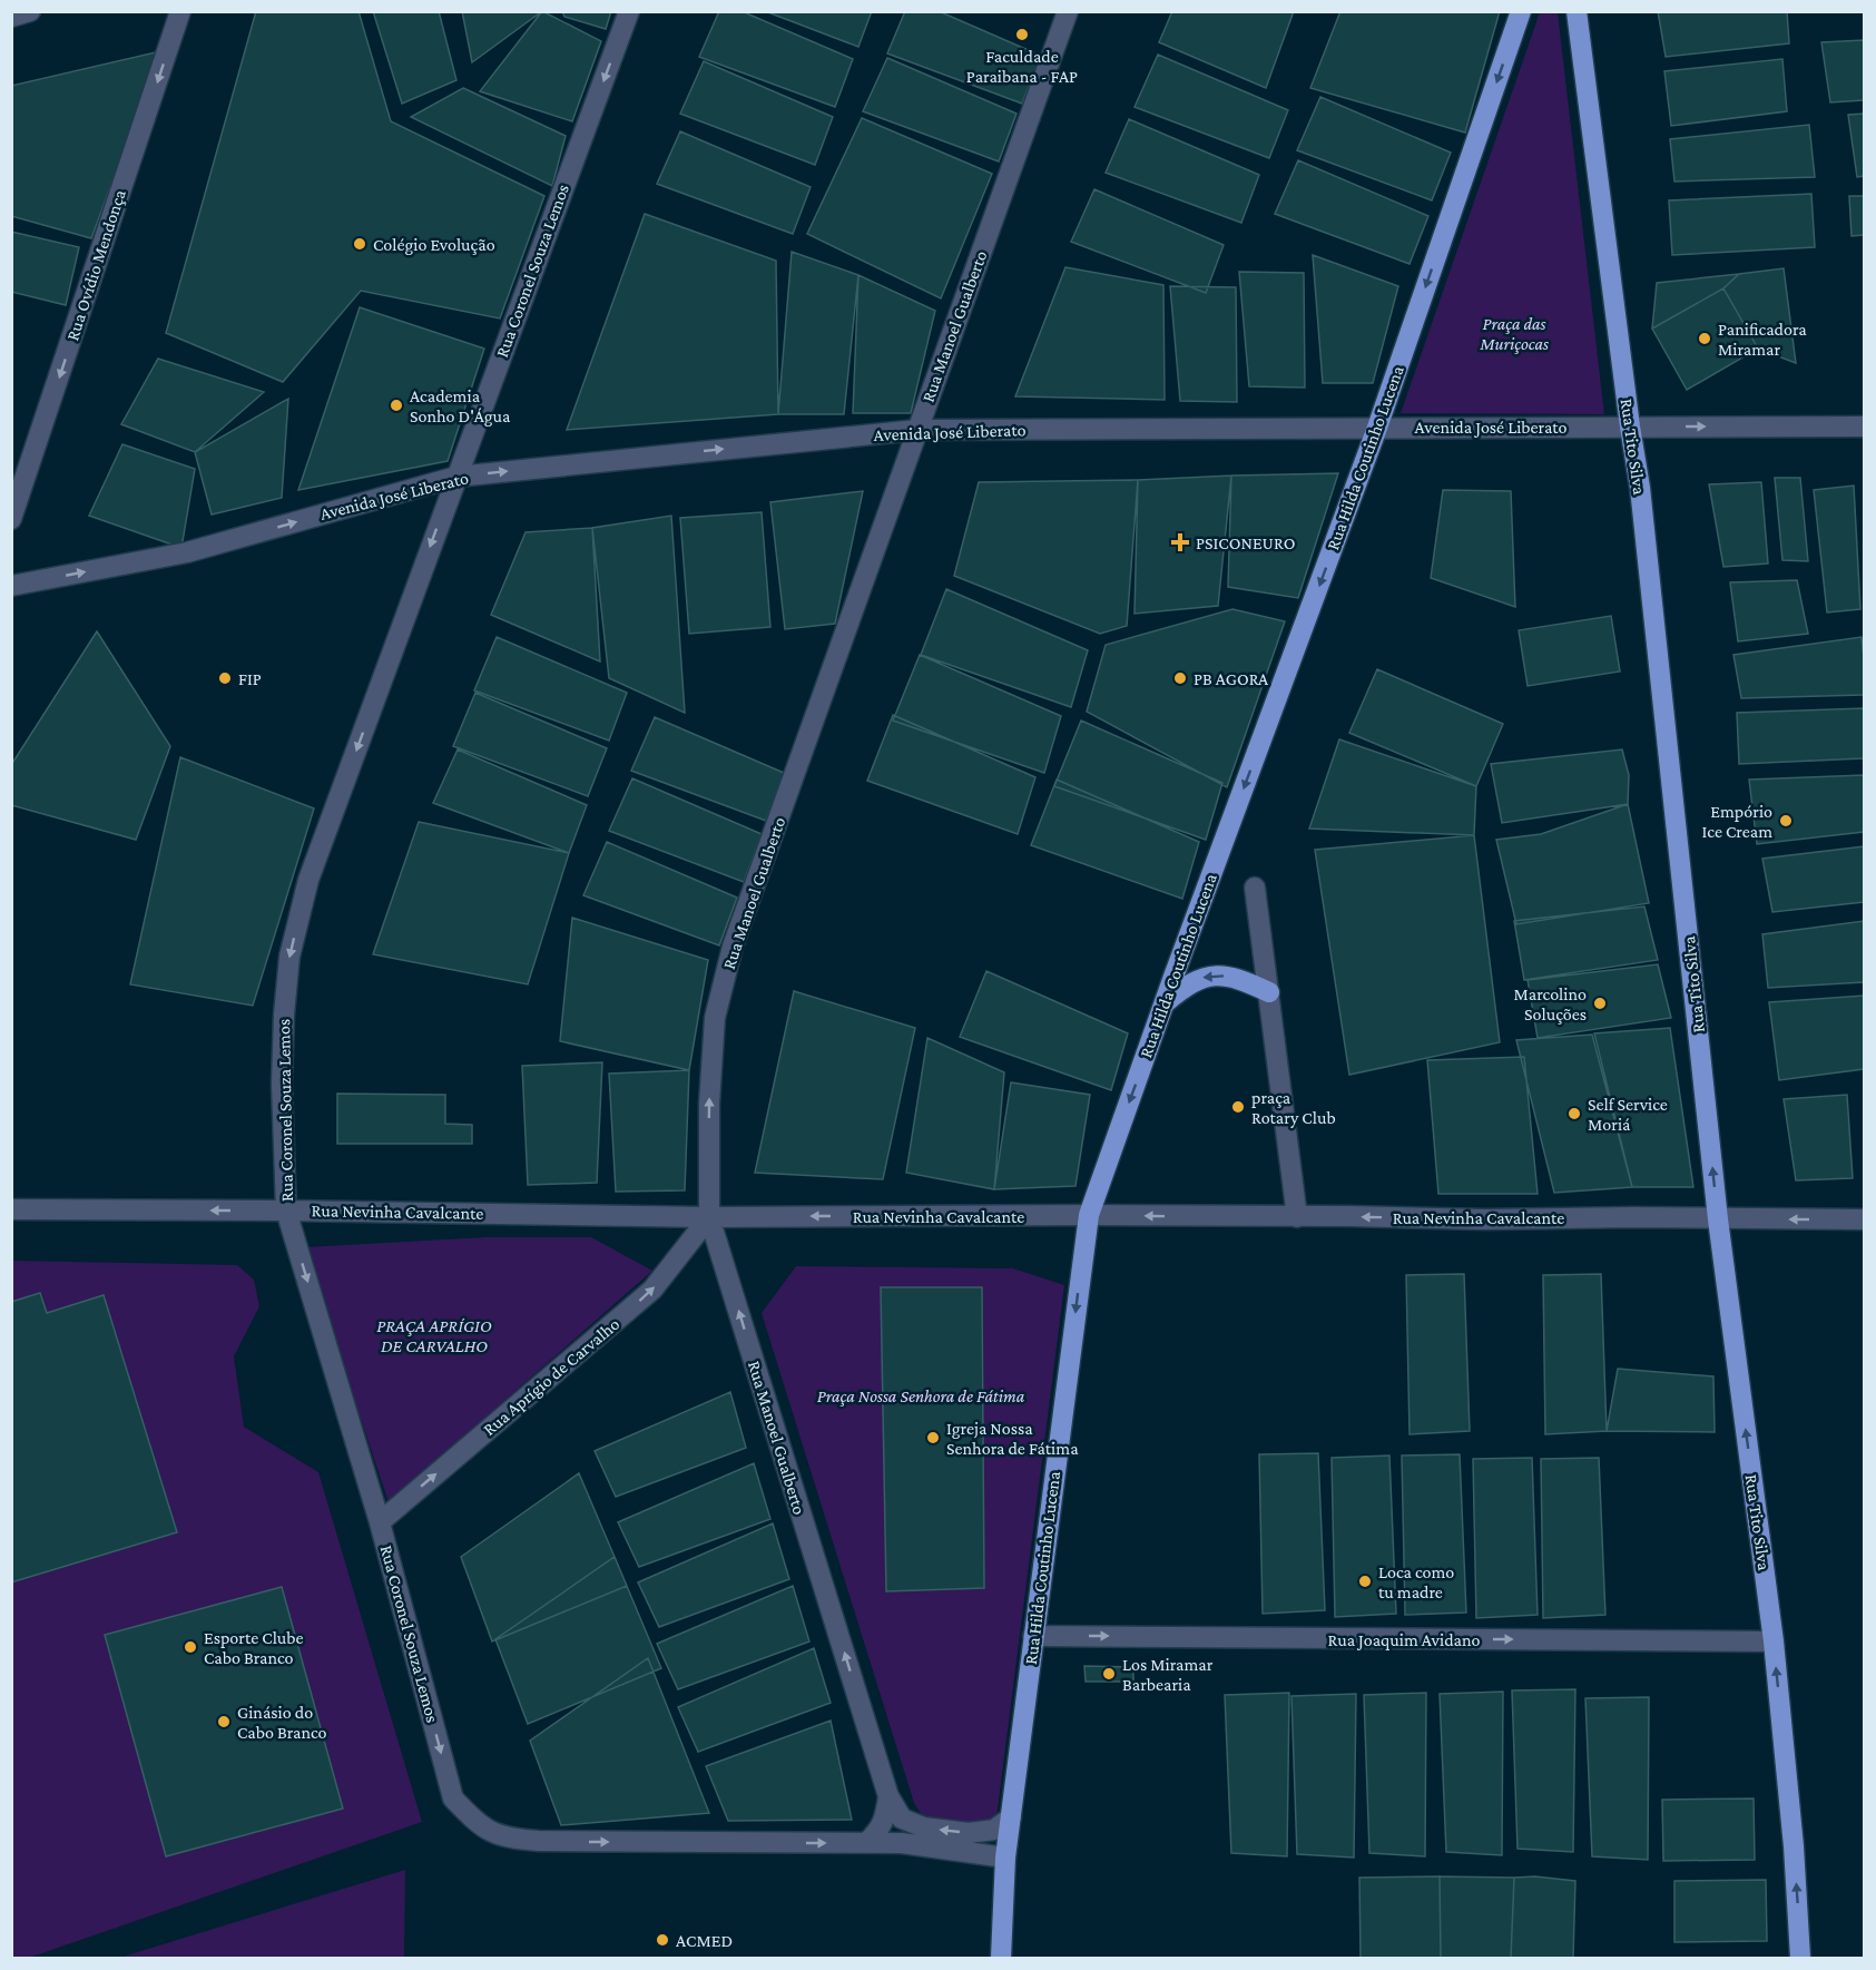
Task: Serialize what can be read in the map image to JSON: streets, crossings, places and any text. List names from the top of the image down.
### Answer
{
  "streets": {
    "main road": ["Rua Tito Silva", "Rua Hilda Coutinho Lucena"],
    "street": [
      "Rua Ovídio Mendonça",
      "Rua Coronel Souza Lemos",
      "Rua Manoel Gualberto",
      "Avenida José Liberato",
      "Rua Nevinha Cavalcante",
      "Rua Aprígio de Carvalho",
      "Rua Joaquim Avidano"
    ]
  },
  "crossings": [
    ["Rua Coronel Souza Lemos", "Avenida José Liberato"],
    ["Rua Coronel Souza Lemos", "Rua Hilda Coutinho Lucena"],
    ["Rua Coronel Souza Lemos", "Rua Nevinha Cavalcante"],
    ["Rua Coronel Souza Lemos", "Rua Aprígio de Carvalho"],
    ["Rua Manoel Gualberto", "Avenida José Liberato"],
    ["Rua Manoel Gualberto", "Rua Hilda Coutinho Lucena"],
    ["Rua Manoel Gualberto", "Rua Nevinha Cavalcante"],
    ["Rua Manoel Gualberto", "Rua Aprígio de Carvalho"],
    ["Avenida José Liberato", "Rua Tito Silva"],
    ["Avenida José Liberato", "Rua Hilda Coutinho Lucena"],
    ["Rua Tito Silva", "Rua Nevinha Cavalcante"],
    ["Rua Tito Silva", "Rua Joaquim Avidano"],
    ["Rua Hilda Coutinho Lucena", "Rua Nevinha Cavalcante"],
    ["Rua Hilda Coutinho Lucena", "Rua Joaquim Avidano"],
    ["Rua Nevinha Cavalcante", "Rua Aprígio de Carvalho"]
  ],
  "one_way": [
    "Rua Ovídio Mendonça",
    "Rua Coronel Souza Lemos",
    "Rua Manoel Gualberto",
    "Avenida José Liberato",
    "Rua Tito Silva",
    "Rua Hilda Coutinho Lucena",
    "Rua Nevinha Cavalcante",
    "Rua Aprígio de Carvalho",
    "Rua Joaquim Avidano"
  ],
  "parks": ["Praça das Muriçocas", "PRAÇA APRÍGIO DE CARVALHO", "Praça Nossa Senhora de Fátima"],
  "places": {
    "other": [
      "Faculdade Paraibana - FAP",
      "Colégio Evolução",
      "Panificadora Miramar",
      "Academia Sonho D'Água",
      "FIP",
      "PB AGORA",
      "Empório Ice Cream",
      "Marcolino Soluções",
      "praça Rotary Club",
      "Self Service Moriá",
      "Igreja Nossa Senhora de Fátima",
      "Loca como tu madre",
      "Esporte Clube Cabo Branco",
      "Los Miramar Barbearia",
      "Ginásio do Cabo Branco",
      "ACMED"
    ],
    "health": ["PSICONEURO"]
  }
}
